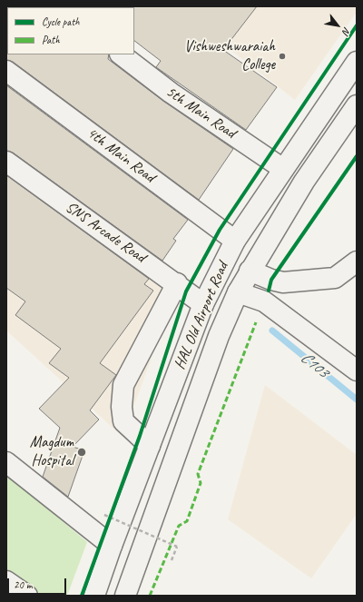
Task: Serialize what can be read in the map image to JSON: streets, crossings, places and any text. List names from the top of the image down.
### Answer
{
  "streets": {
    "street": [
      "5th Main Road",
      "4th Main Road",
      "SNS Arcade Road",
      "HAL Old Airport Road"
    ]
  },
  "crossings": [
    ["5th Main Road", "HAL Old Airport Road"],
    ["4th Main Road", "HAL Old Airport Road"],
    ["SNS Arcade Road", "HAL Old Airport Road"]
  ],
  "water": ["C103"],
  "places": ["Vishweshwaraiah College", "Magdum Hospital"],
  "legend": ["Cycle path", "Path"],
  "scale_bar": "20 m",
  "north": "bottom right"
}
